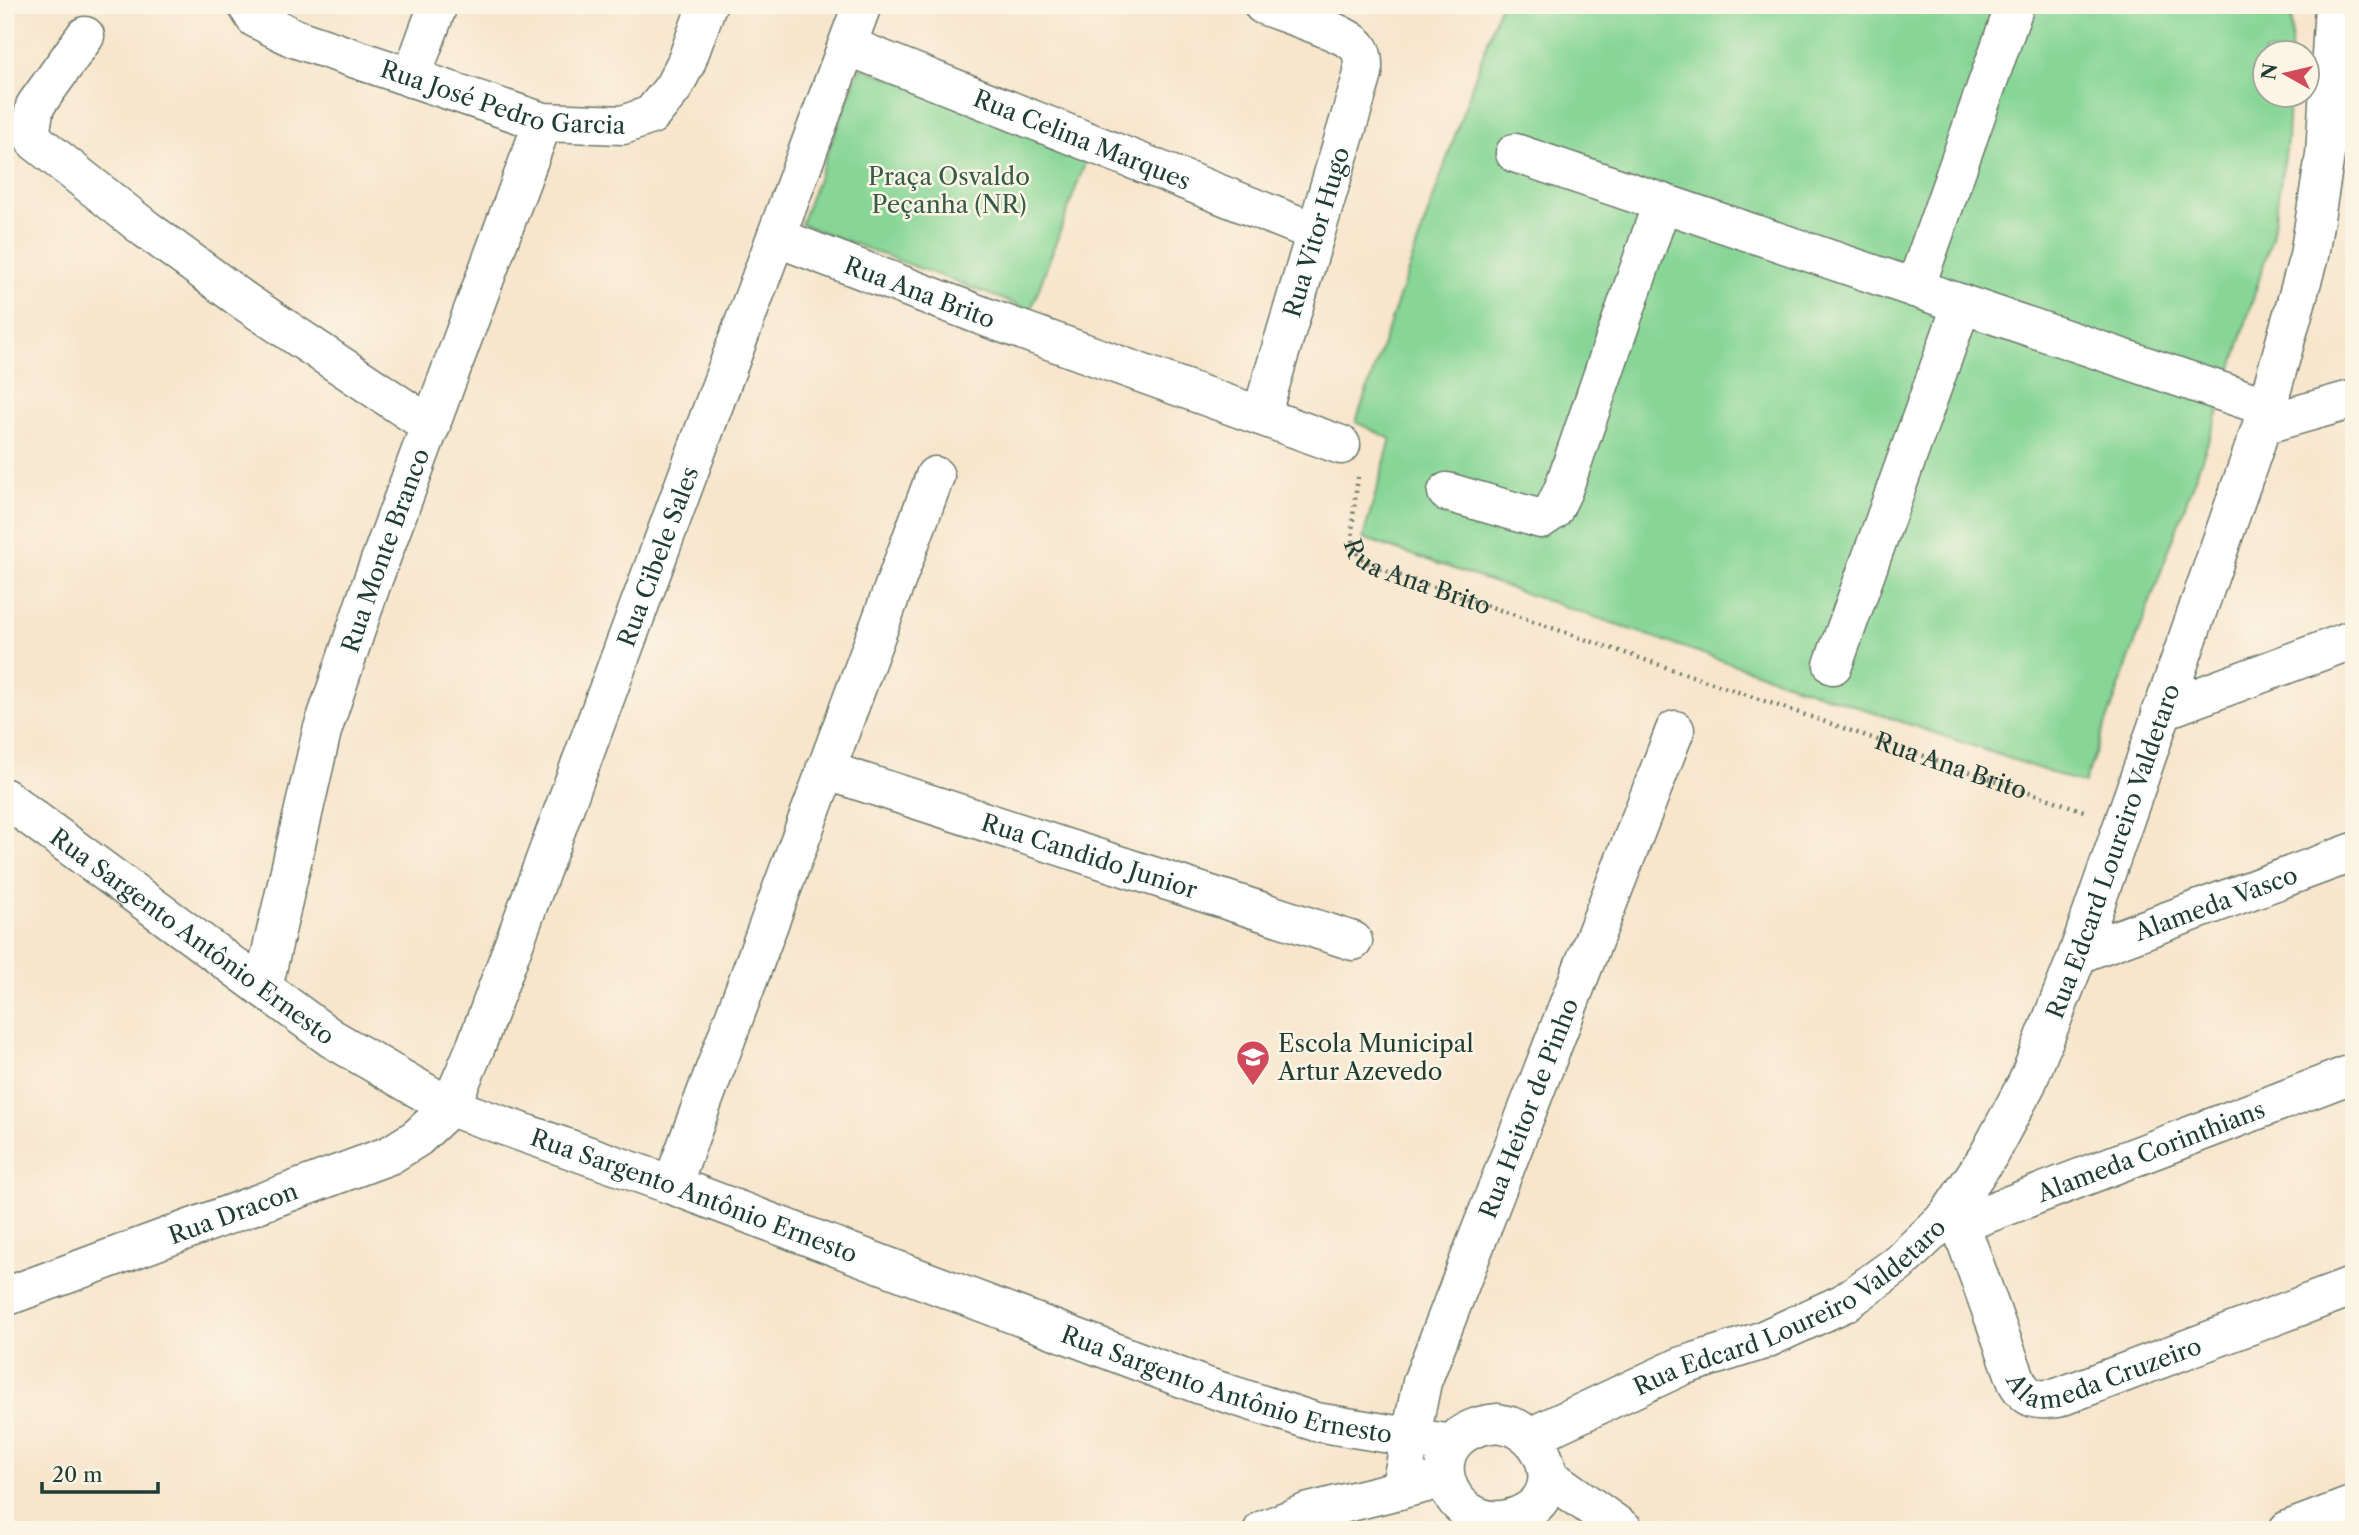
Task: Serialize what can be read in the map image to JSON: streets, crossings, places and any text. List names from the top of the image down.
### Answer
{
  "streets": {
    "street": [
      "Rua José Pedro Garcia",
      "Rua Celina Marques",
      "Rua Vitor Hugo",
      "Rua Ana Brito",
      "Rua Monte Branco",
      "Rua Cibele Sales",
      "Rua Edcard Loureiro Valdetaro",
      "Rua Candido Junior",
      "Alameda Vasco",
      "Rua Sargento Antônio Ernesto",
      "Rua Heitor de Pinho",
      "Alameda Corinthians",
      "Rua Dracon",
      "Alameda Cruzeiro"
    ]
  },
  "crossings": [
    ["Rua José Pedro Garcia", "Rua Monte Branco"],
    ["Rua Celina Marques", "Rua Vitor Hugo"],
    ["Rua Celina Marques", "Rua Cibele Sales"],
    ["Rua Vitor Hugo", "Rua Ana Brito"],
    ["Rua Ana Brito", "Rua Cibele Sales"],
    ["Rua Monte Branco", "Rua Sargento Antônio Ernesto"],
    ["Rua Cibele Sales", "Rua Sargento Antônio Ernesto"],
    ["Rua Cibele Sales", "Rua Dracon"],
    ["Rua Edcard Loureiro Valdetaro", "Alameda Vasco"],
    ["Rua Edcard Loureiro Valdetaro", "Rua Sargento Antônio Ernesto"],
    ["Rua Edcard Loureiro Valdetaro", "Alameda Corinthians"],
    ["Rua Edcard Loureiro Valdetaro", "Alameda Cruzeiro"],
    ["Rua Sargento Antônio Ernesto", "Rua Heitor de Pinho"],
    ["Rua Sargento Antônio Ernesto", "Rua Dracon"],
    ["Alameda Corinthians", "Alameda Cruzeiro"]
  ],
  "parks": ["Praça Osvaldo Peçanha (NR)"],
  "places": {
    "school or university": ["Escola Municipal Artur Azevedo"]
  },
  "scale_bar": "20 m",
  "north": "left"
}
